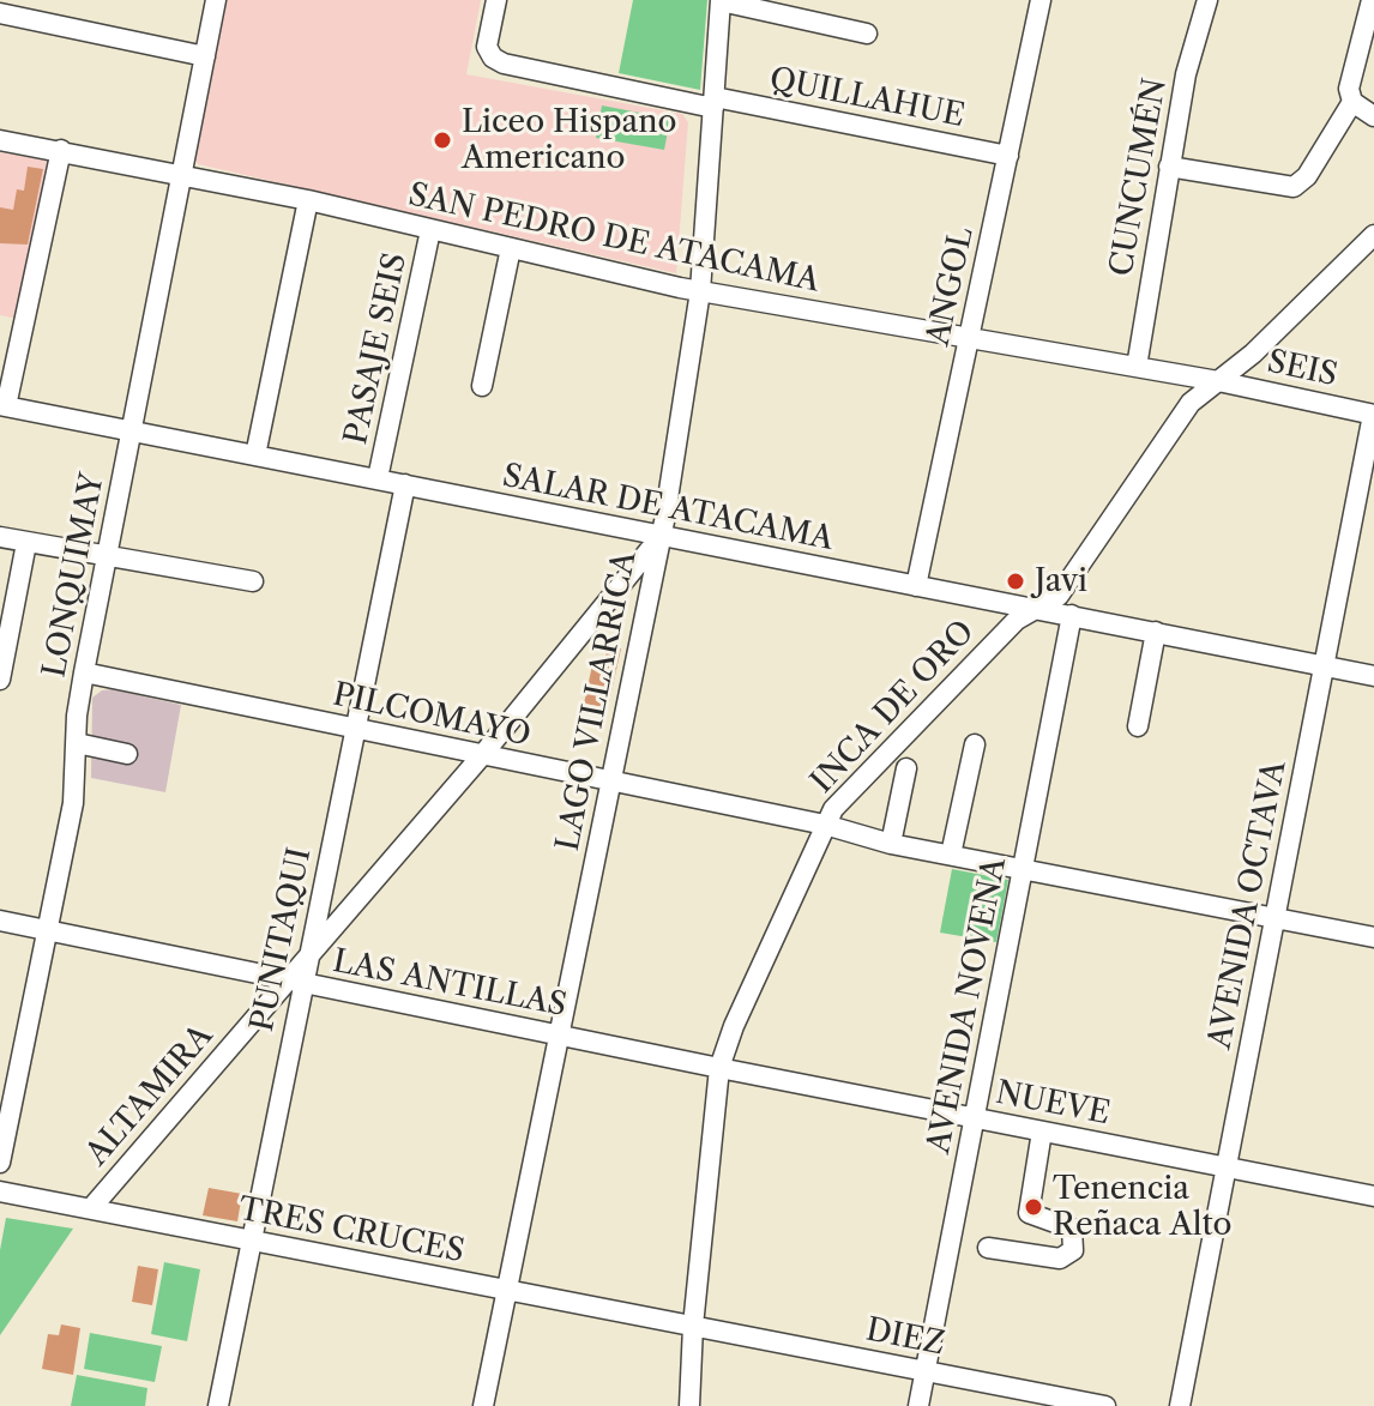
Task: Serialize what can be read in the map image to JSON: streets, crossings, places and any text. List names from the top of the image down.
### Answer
{
  "streets": {
    "street": [
      "QUILLAHUE",
      "CUNCUMÉN",
      "SAN PEDRO DE ATACAMA",
      "ANGOL",
      "PASAJE SEIS",
      "SEIS",
      "SALAR DE ATACAMA",
      "LONQUIMAY",
      "LAGO VILLARRICA",
      "INCA DE ORO",
      "PILCOMAYO",
      "AVENIDA OCTAVA",
      "PUNITAQUI",
      "LAS ANTILLAS",
      "AVENIDA NOVENA",
      "ALTAMIRA",
      "NUEVE",
      "TRES CRUCES",
      "DIEZ"
    ]
  },
  "crossings": [
    ["QUILLAHUE", "ANGOL"],
    ["QUILLAHUE", "LAGO VILLARRICA"],
    ["CUNCUMÉN", "SAN PEDRO DE ATACAMA"],
    ["SAN PEDRO DE ATACAMA", "ANGOL"],
    ["SAN PEDRO DE ATACAMA", "PASAJE SEIS"],
    ["SAN PEDRO DE ATACAMA", "SEIS"],
    ["SAN PEDRO DE ATACAMA", "LONQUIMAY"],
    ["SAN PEDRO DE ATACAMA", "LAGO VILLARRICA"],
    ["SAN PEDRO DE ATACAMA", "INCA DE ORO"],
    ["ANGOL", "SALAR DE ATACAMA"],
    ["PASAJE SEIS", "SALAR DE ATACAMA"],
    ["SEIS", "INCA DE ORO"],
    ["SEIS", "AVENIDA OCTAVA"],
    ["SALAR DE ATACAMA", "LONQUIMAY"],
    ["SALAR DE ATACAMA", "LAGO VILLARRICA"],
    ["SALAR DE ATACAMA", "INCA DE ORO"],
    ["SALAR DE ATACAMA", "AVENIDA OCTAVA"],
    ["SALAR DE ATACAMA", "PUNITAQUI"],
    ["SALAR DE ATACAMA", "AVENIDA NOVENA"],
    ["LONQUIMAY", "PILCOMAYO"],
    ["LONQUIMAY", "LAS ANTILLAS"],
    ["LAGO VILLARRICA", "PILCOMAYO"],
    ["LAGO VILLARRICA", "LAS ANTILLAS"],
    ["LAGO VILLARRICA", "TRES CRUCES"],
    ["INCA DE ORO", "PILCOMAYO"],
    ["INCA DE ORO", "LAS ANTILLAS"],
    ["INCA DE ORO", "NUEVE"],
    ["INCA DE ORO", "TRES CRUCES"],
    ["INCA DE ORO", "DIEZ"],
    ["PILCOMAYO", "AVENIDA OCTAVA"],
    ["PILCOMAYO", "PUNITAQUI"],
    ["PILCOMAYO", "AVENIDA NOVENA"],
    ["AVENIDA OCTAVA", "NUEVE"],
    ["PUNITAQUI", "LAS ANTILLAS"],
    ["PUNITAQUI", "ALTAMIRA"],
    ["PUNITAQUI", "TRES CRUCES"],
    ["LAS ANTILLAS", "ALTAMIRA"],
    ["LAS ANTILLAS", "NUEVE"],
    ["AVENIDA NOVENA", "NUEVE"],
    ["AVENIDA NOVENA", "DIEZ"],
    ["ALTAMIRA", "TRES CRUCES"],
    ["TRES CRUCES", "DIEZ"]
  ],
  "places": ["Liceo Hispano Americano", "Javi", "Tenencia Reñaca Alto"]
}
